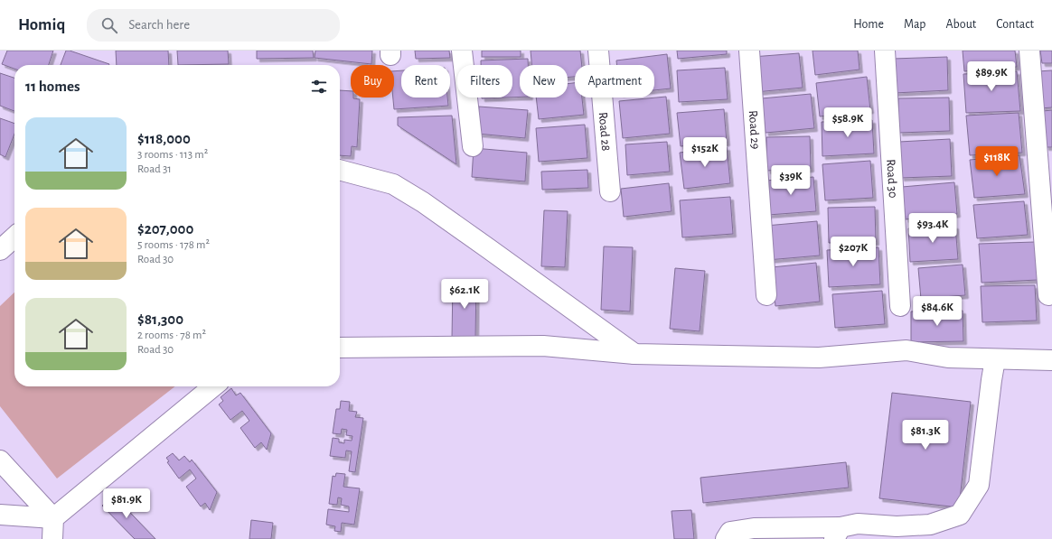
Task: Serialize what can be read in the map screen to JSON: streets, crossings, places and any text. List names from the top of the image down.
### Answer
{
  "streets": {
    "street": ["Road 29", "Road 28", "Road 30"]
  },
  "page": {
    "header": "Homiq",
    "search": "Search here",
    "nav": [
      "Home",
      "Map",
      "About",
      "Contact"
    ],
    "price": [
      "$89.9K",
      "$58.9K",
      "$152K",
      "$118K",
      "$39K",
      "$93.4K",
      "$207K",
      "$62.1K",
      "$84.6K",
      "$81.3K",
      "$81.9K"
    ],
    "chip": [
      "Buy",
      "Rent",
      "Filters",
      "New",
      "Apartment"
    ],
    "heading": "11 homes",
    "list": [
      {
        "name": "$118,000",
        "note": "3 rooms · 113 m² · Road 31"
      },
      {
        "name": "$207,000",
        "note": "5 rooms · 178 m² · Road 30"
      },
      {
        "name": "$81,300",
        "note": "2 rooms · 78 m² · Road 30"
      }
    ]
  }
}
